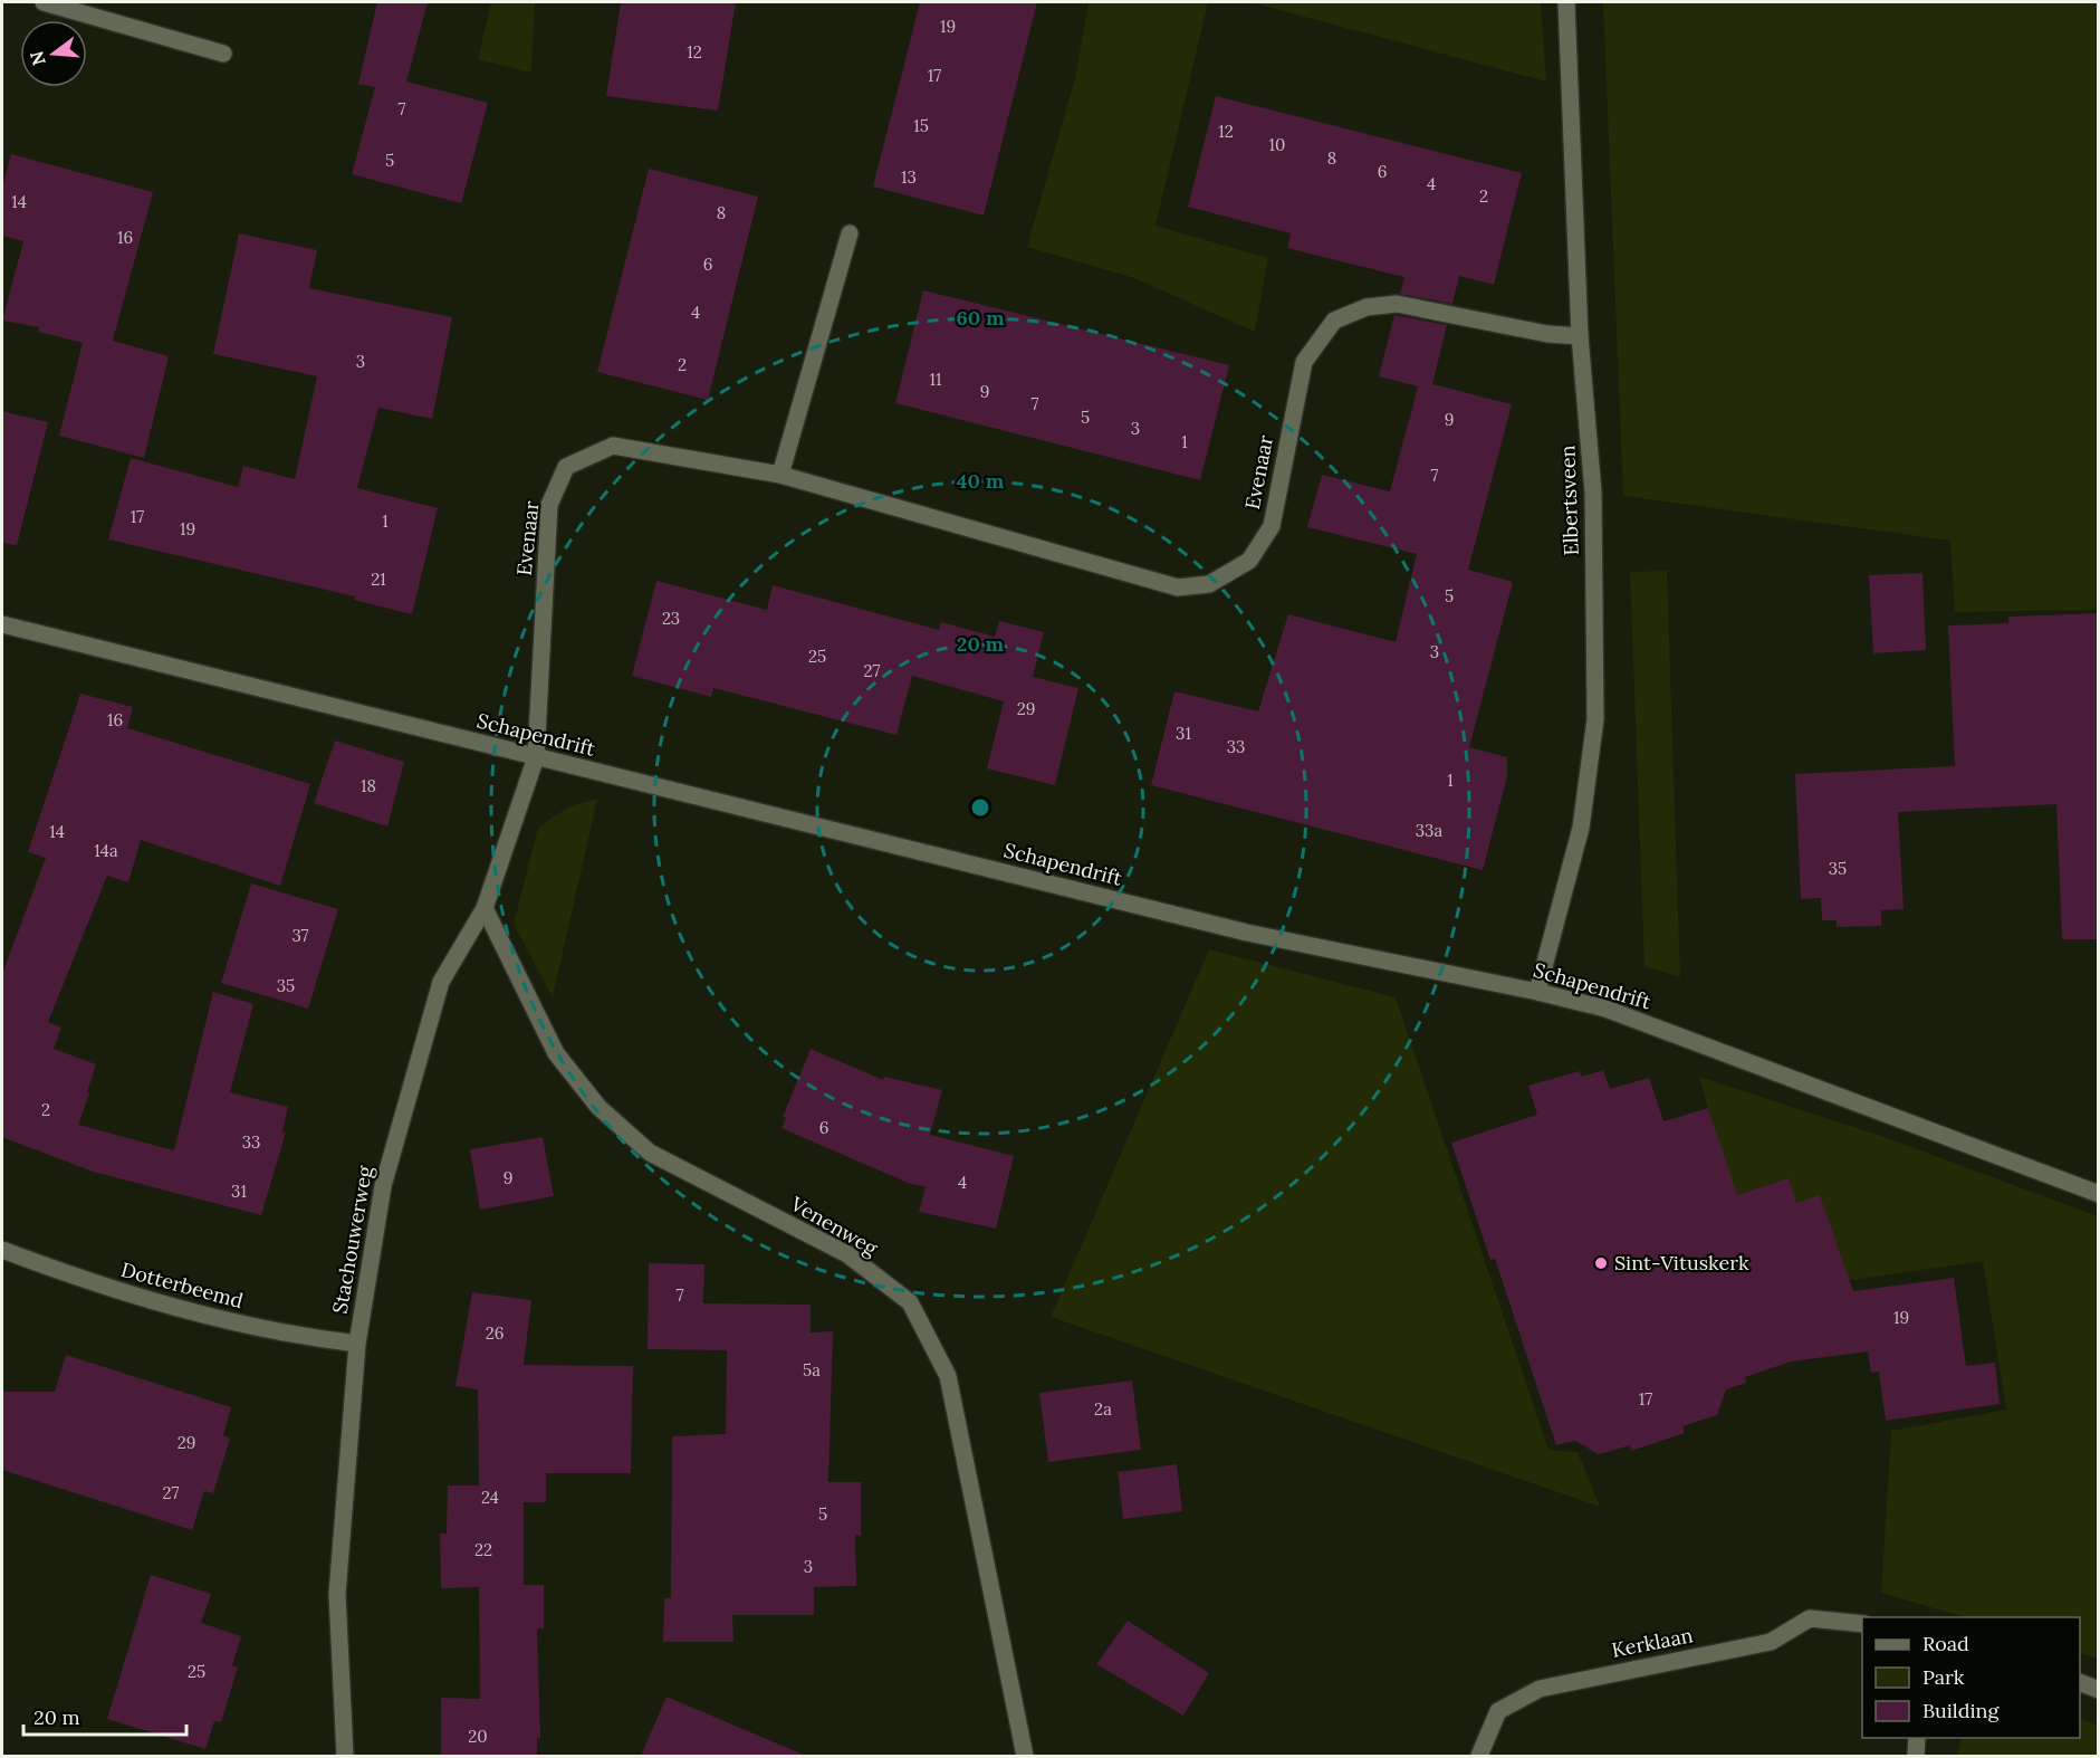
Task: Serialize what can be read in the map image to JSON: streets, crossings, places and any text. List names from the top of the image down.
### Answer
{
  "streets": {
    "street": [
      "Evenaar",
      "Elbertsveen",
      "Schapendrift",
      "Venenweg",
      "Stachouwerweg",
      "Dotterbeemd",
      "Kerklaan"
    ]
  },
  "crossings": [
    ["Evenaar", "Elbertsveen"],
    ["Evenaar", "Schapendrift"],
    ["Evenaar", "Stachouwerweg"],
    ["Elbertsveen", "Schapendrift"],
    ["Schapendrift", "Stachouwerweg"],
    ["Venenweg", "Stachouwerweg"],
    ["Stachouwerweg", "Dotterbeemd"]
  ],
  "places": ["Sint-Vituskerk"],
  "house_numbers": [
    "19",
    "12",
    "17",
    "7",
    "15",
    "12",
    "10",
    "8",
    "5",
    "6",
    "13",
    "4",
    "2",
    "14",
    "8",
    "16",
    "6",
    "4",
    "3",
    "2",
    "11",
    "9",
    "7",
    "5",
    "9",
    "3",
    "1",
    "7",
    "17",
    "1",
    "19",
    "21",
    "5",
    "23",
    "3",
    "25",
    "27",
    "29",
    "16",
    "31",
    "33",
    "1",
    "18",
    "33a",
    "14",
    "14a",
    "35",
    "37",
    "35",
    "2",
    "6",
    "33",
    "9",
    "4",
    "31",
    "7",
    "19",
    "26",
    "5a",
    "17",
    "2a",
    "29",
    "27",
    "24",
    "5",
    "22",
    "3",
    "25",
    "20"
  ],
  "legend": ["Road", "Park", "Building"],
  "scale_bar": "20 m",
  "north": "left",
  "rings": ["60 m", "40 m", "20 m"]
}
